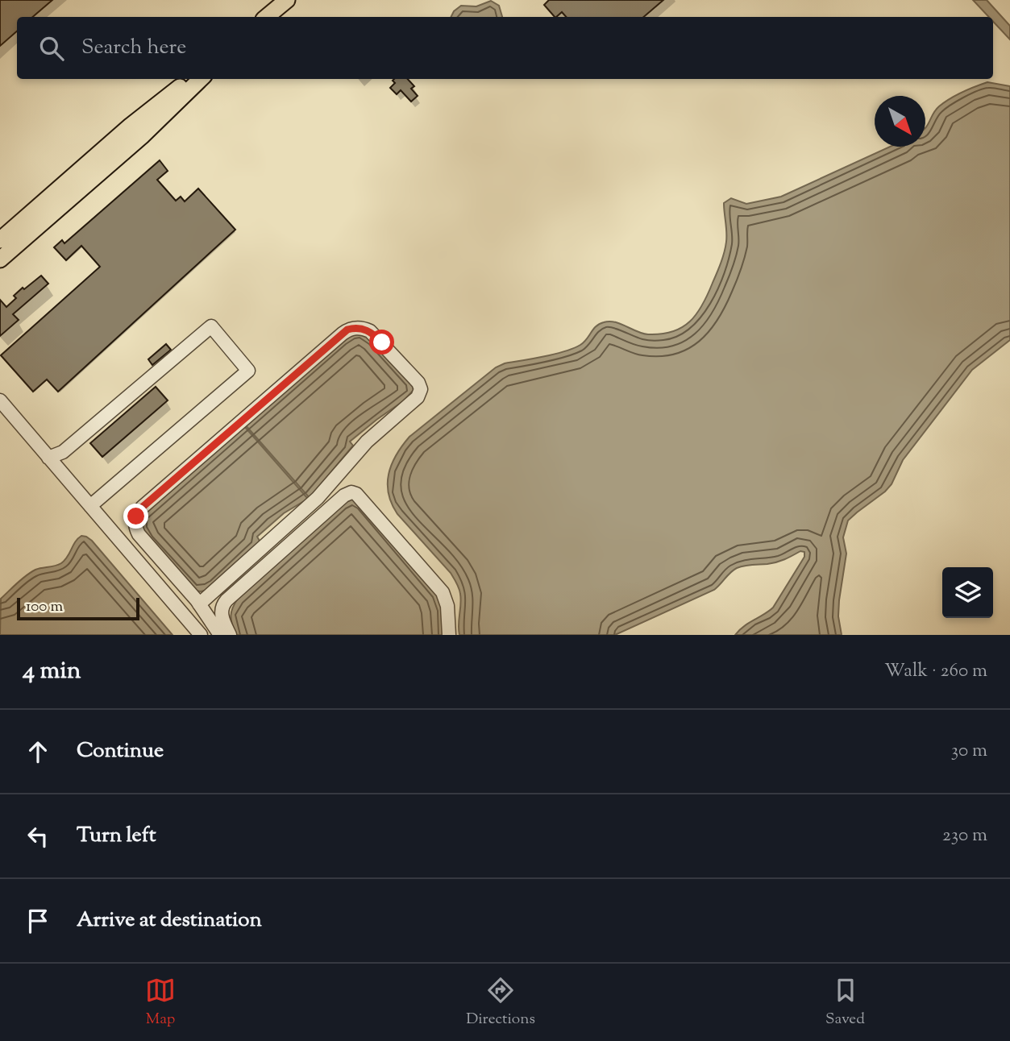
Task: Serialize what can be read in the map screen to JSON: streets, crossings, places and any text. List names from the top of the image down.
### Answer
{
  "scale_bar": "100 m",
  "north": "bottom right",
  "page": {
    "search": "Search here",
    "scale": "100 m",
    "heading": ["4 min", "Walk · 260 m"],
    "list": [
      ["Continue", "30 m"],
      ["Turn left", "230 m"],
      "Arrive at destination"
    ],
    "nav": ["Map", "Directions", "Saved"]
  }
}
